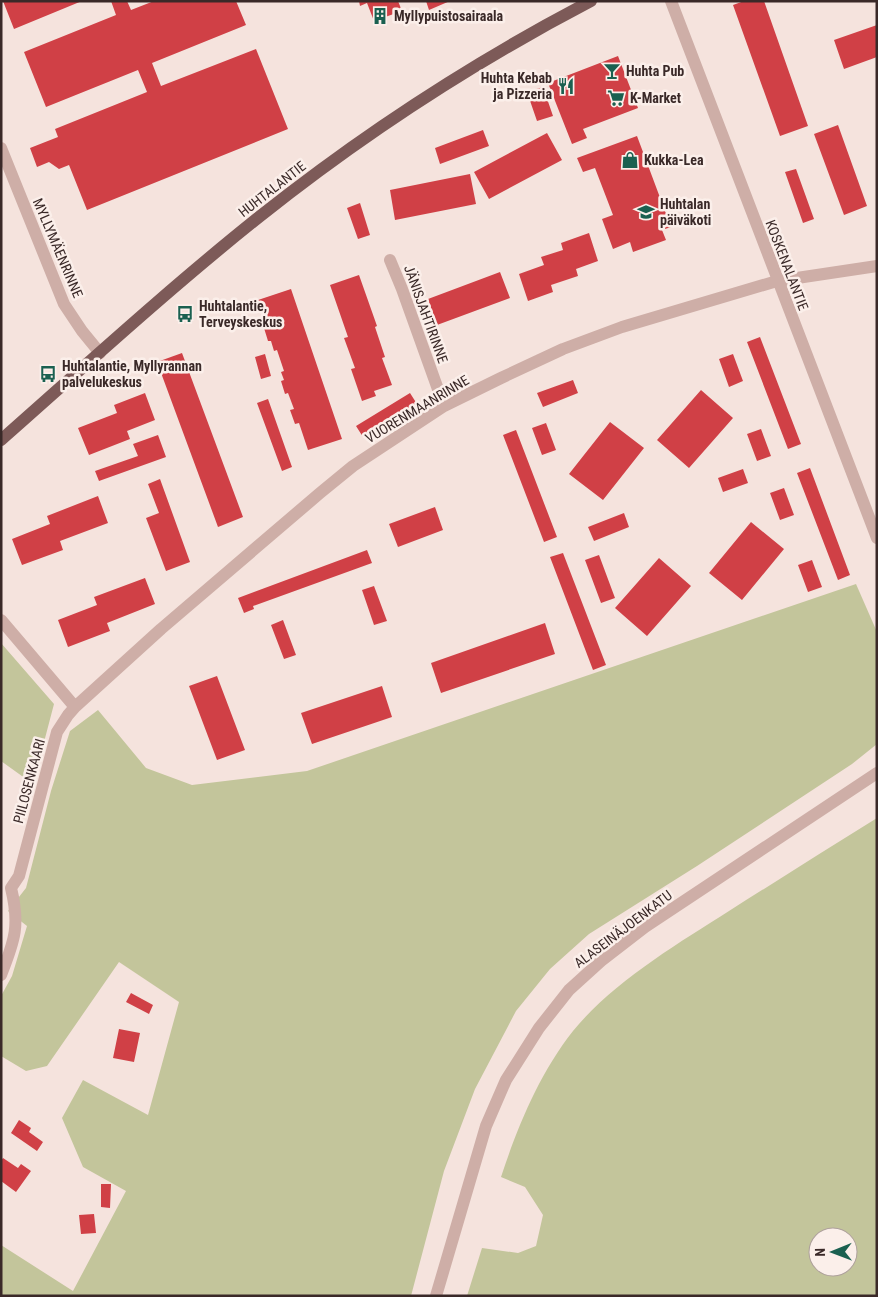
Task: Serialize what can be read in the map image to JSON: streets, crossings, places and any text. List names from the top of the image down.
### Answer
{
  "streets": {
    "main road": ["HUHTALANTIE"],
    "street": [
      "MYLLYMÄENRINNE",
      "KOSKENALANTIE",
      "JÄNISJAHTIRINNE",
      "VUORENMAANRINNE",
      "PIILOSENKAARI",
      "ALASEINÄJOENKATU"
    ]
  },
  "crossings": [
    ["HUHTALANTIE", "MYLLYMÄENRINNE"],
    ["KOSKENALANTIE", "VUORENMAANRINNE"],
    ["JÄNISJAHTIRINNE", "VUORENMAANRINNE"],
    ["VUORENMAANRINNE", "PIILOSENKAARI"]
  ],
  "places": {
    "building": ["Myllypuistosairaala"],
    "bar": ["Huhta Pub"],
    "restaurant": ["Huhta Kebab ja Pizzeria"],
    "supermarket": ["K-Market"],
    "shop": ["Kukka-Lea"],
    "school or university": ["Huhtalan päiväkoti"],
    "bus stop": ["Huhtalantie, Terveyskeskus", "Huhtalantie, Myllyrannan palvelukeskus"]
  },
  "north": "left"
}
